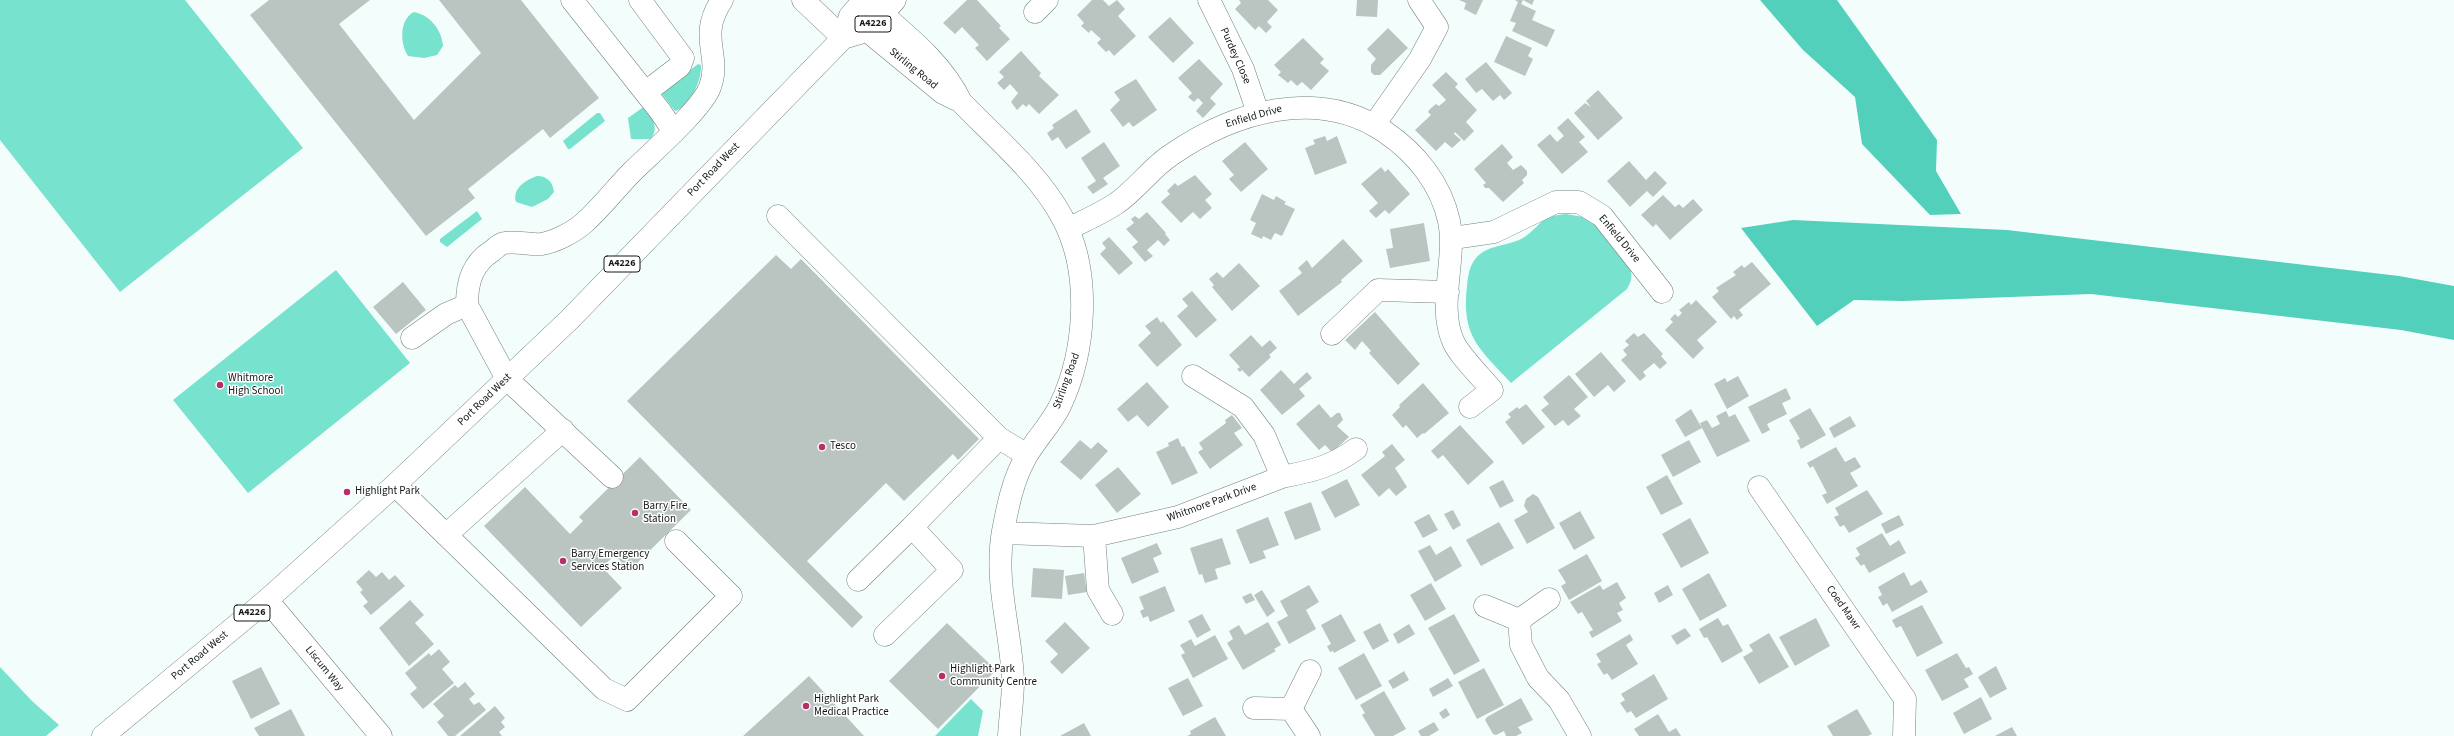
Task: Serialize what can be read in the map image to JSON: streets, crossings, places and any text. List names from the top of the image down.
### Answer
{
  "streets": {
    "street": [
      "A4226",
      "Purdey Close",
      "Stirling Road",
      "Enfield Drive",
      "Port Road West",
      "Whitmore Park Drive",
      "Coed Mawr",
      "Liscum Way"
    ]
  },
  "crossings": [
    ["Purdey Close", "Enfield Drive"],
    ["Stirling Road", "Enfield Drive"],
    ["Stirling Road", "Port Road West"],
    ["Stirling Road", "Whitmore Park Drive"],
    ["Port Road West", "Liscum Way"]
  ],
  "places": [
    "Whitmore High School",
    "Tesco",
    "Highlight Park",
    "Barry Fire Station",
    "Barry Emergency Services Station",
    "Highlight Park Community Centre",
    "Highlight Park Medical Practice"
  ]
}
